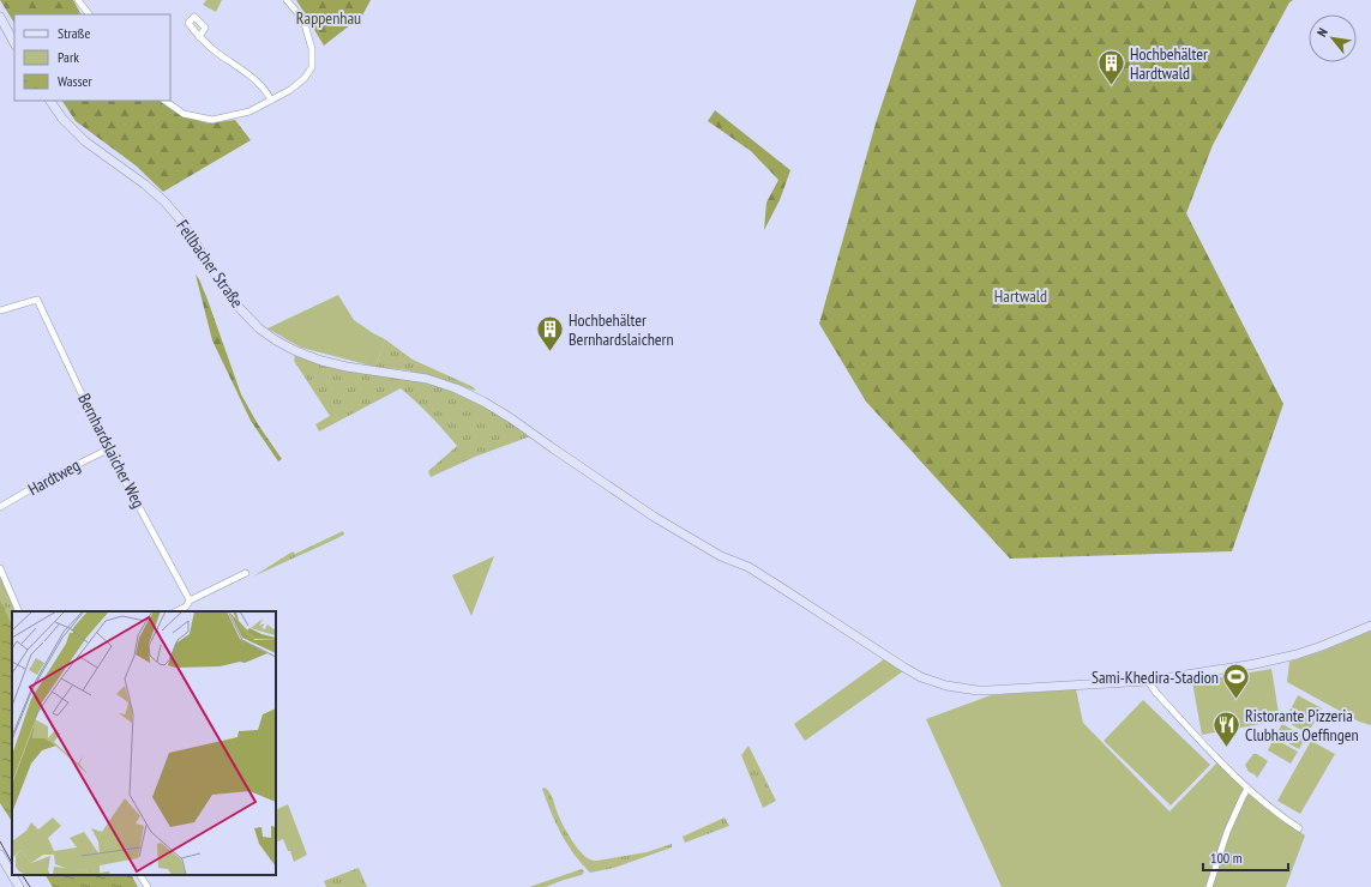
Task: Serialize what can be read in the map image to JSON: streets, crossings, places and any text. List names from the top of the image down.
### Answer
{
  "streets": {
    "main road": ["Fellbacher Straße"],
    "street": ["Bernhardslaicher Weg", "Hardtweg"]
  },
  "crossings": [
    ["Bernhardslaicher Weg", "Hardtweg"]
  ],
  "parks": ["Rappenhau", "Hartwald"],
  "places": {
    "building": ["Hochbehälter Hardtwald", "Hochbehälter Bernhardslaichern"],
    "sports": ["Sami-Khedira-Stadion"],
    "restaurant": ["Ristorante Pizzeria Clubhaus Oeffingen"]
  },
  "legend": ["Straße", "Park", "Wasser"],
  "scale_bar": "100 m",
  "north": "top left"
}
